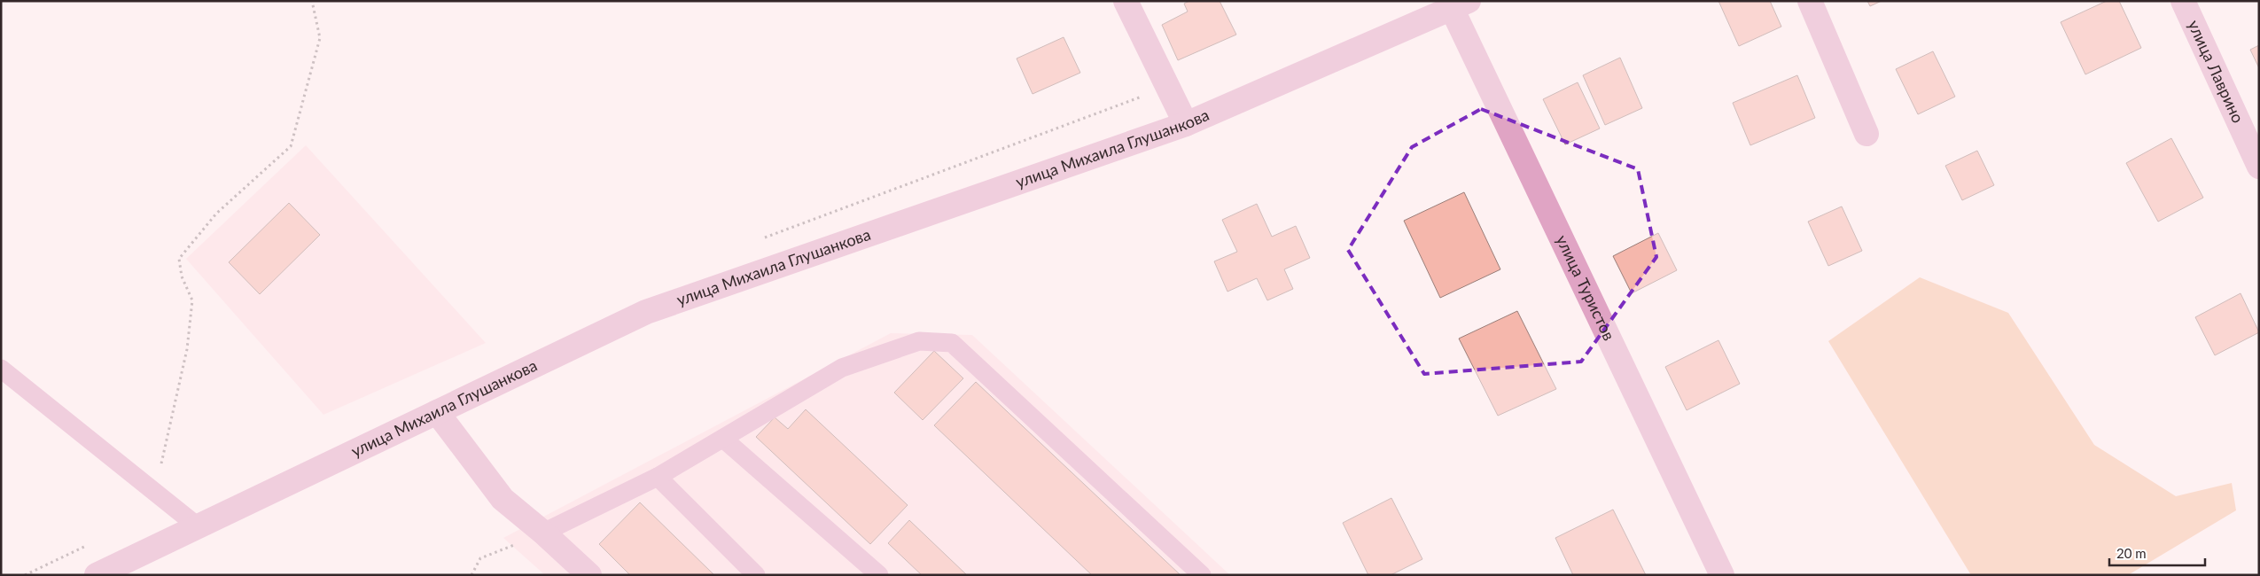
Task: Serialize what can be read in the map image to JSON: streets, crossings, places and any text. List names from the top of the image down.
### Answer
{
  "streets": {
    "street": ["улица Лаврино", "улица Михаила Глушанкова", "улица Туристов"]
  },
  "crossings": [
    ["улица Михаила Глушанкова", "улица Туристов"]
  ],
  "scale_bar": "20 m"
}
